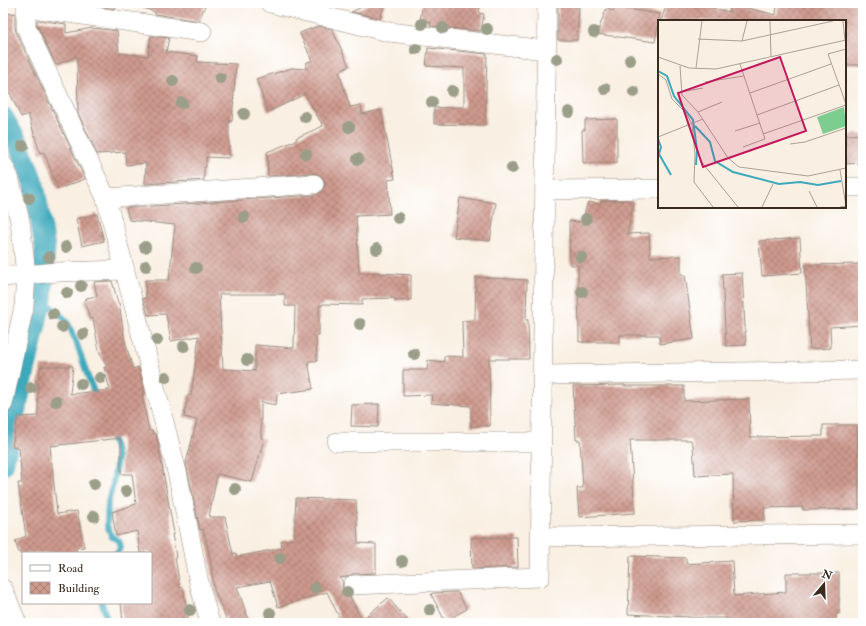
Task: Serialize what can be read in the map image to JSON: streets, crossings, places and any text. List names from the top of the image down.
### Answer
{
  "legend": ["Road", "Building"],
  "north": "top"
}
